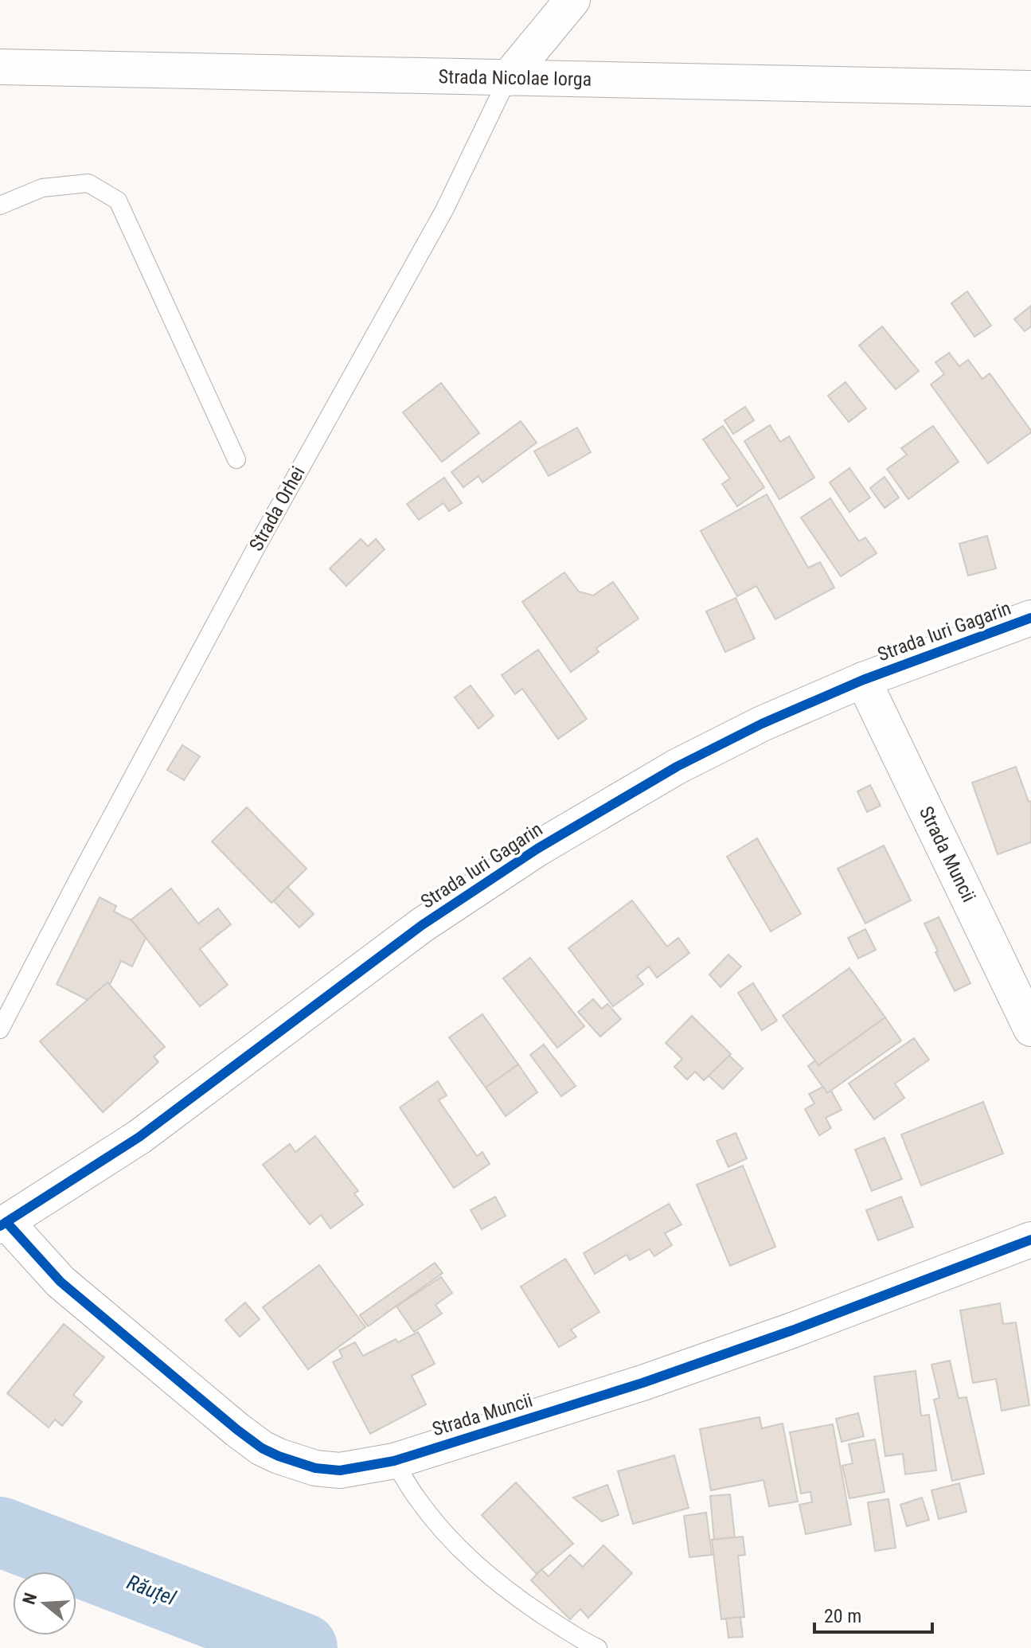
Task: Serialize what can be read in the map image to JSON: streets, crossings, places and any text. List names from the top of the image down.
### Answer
{
  "streets": {
    "street": [
      "Strada Nicolae Iorga",
      "Strada Orhei",
      "Strada Iuri Gagarin",
      "Strada Muncii"
    ]
  },
  "crossings": [
    ["Strada Nicolae Iorga", "Strada Orhei"],
    ["Strada Iuri Gagarin", "Strada Muncii"]
  ],
  "water": ["Răuțel"],
  "scale_bar": "20 m",
  "north": "left"
}
